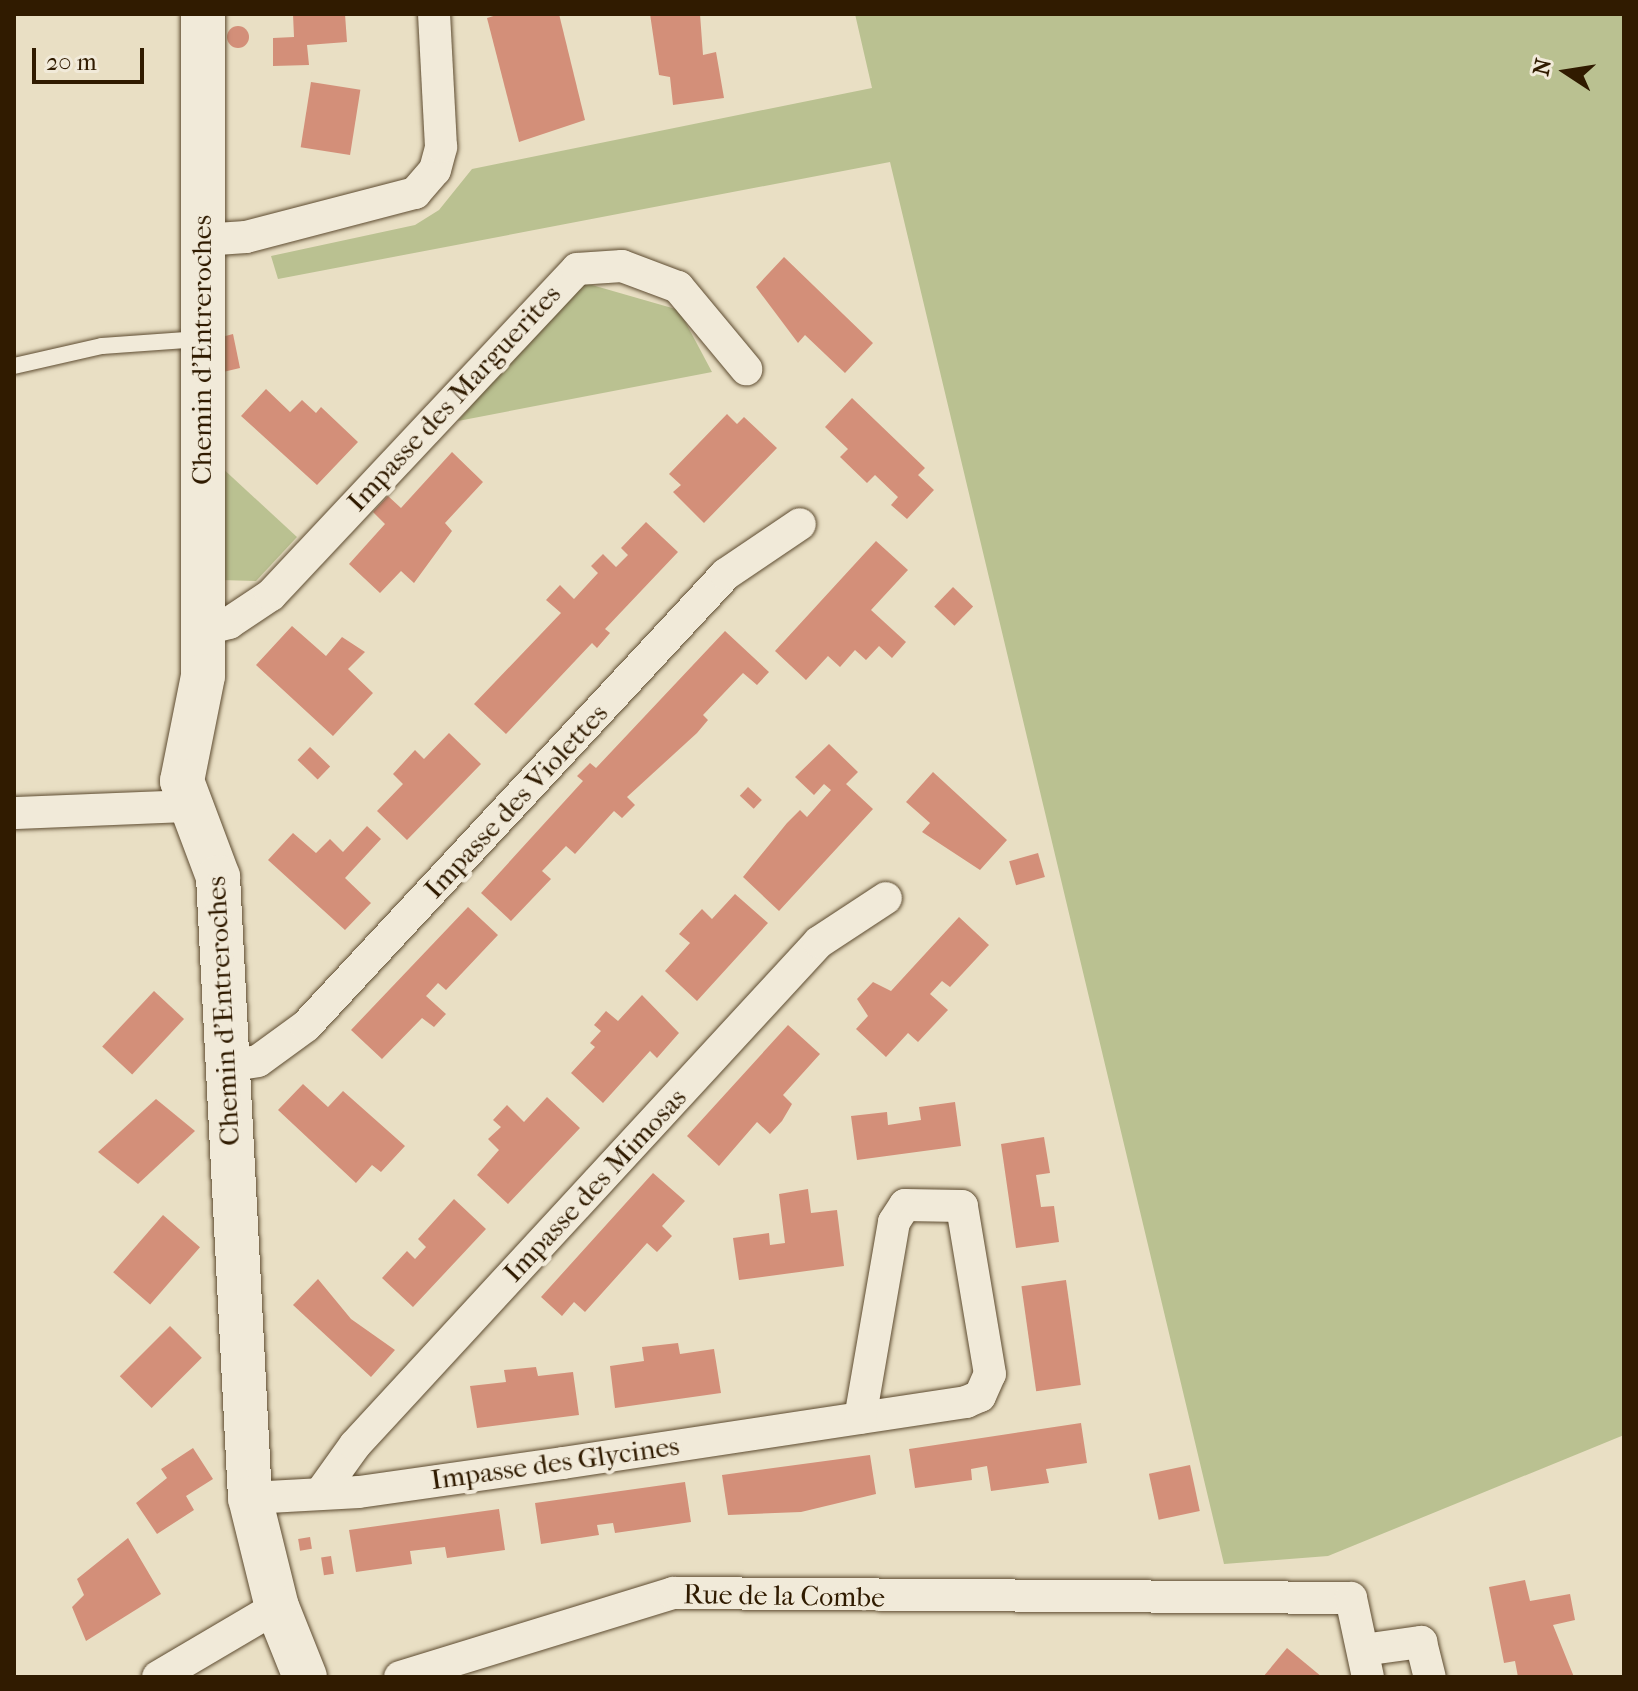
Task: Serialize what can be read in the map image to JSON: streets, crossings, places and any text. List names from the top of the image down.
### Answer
{
  "streets": {
    "street": [
      "Chemin d'Entreroches",
      "Impasse des Marguerites",
      "Impasse des Violettes",
      "Impasse des Mimosas",
      "Impasse des Glycines",
      "Rue de la Combe"
    ]
  },
  "crossings": [
    ["Chemin d'Entreroches", "Impasse des Marguerites"],
    ["Chemin d'Entreroches", "Impasse des Violettes"],
    ["Chemin d'Entreroches", "Impasse des Glycines"],
    ["Impasse des Mimosas", "Impasse des Glycines"]
  ],
  "scale_bar": "20 m",
  "north": "left"
}
